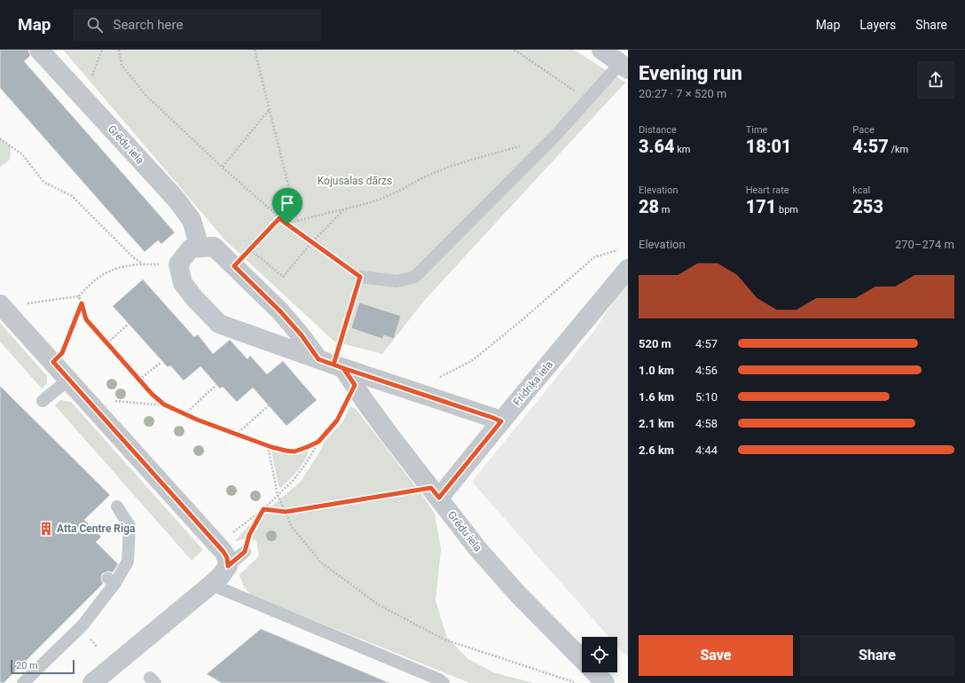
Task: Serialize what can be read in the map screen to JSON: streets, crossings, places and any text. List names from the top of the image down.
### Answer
{
  "streets": {
    "street": ["Grēdu iela", "Fridriķa iela"]
  },
  "crossings": [
    ["Grēdu iela", "Fridriķa iela"]
  ],
  "parks": ["Kojusalas dārzs"],
  "places": {
    "building": ["Atta Centre Riga"]
  },
  "scale_bar": "20 m",
  "page": {
    "header": "Map",
    "search": "Search here",
    "nav": ["Map", "Layers", "Share"],
    "heading": ["Evening run", "20:27 · 7 × 520 m"],
    "stats": [
      ["Distance", "3.64 km"],
      ["Time", "18:01"],
      ["Pace", "4:57 /km"],
      ["Elevation", "28 m"],
      ["Heart rate", "171 bpm"],
      ["kcal", "253"]
    ],
    "chart": ["Elevation", "270–274 m"],
    "list": [
      {
        "name": "520 m",
        "note": "4:57"
      },
      {
        "name": "1.0 km",
        "note": "4:56"
      },
      {
        "name": "1.6 km",
        "note": "5:10"
      },
      {
        "name": "2.1 km",
        "note": "4:58"
      },
      {
        "name": "2.6 km",
        "note": "4:44"
      }
    ],
    "buttons": ["Save", "Share"],
    "scale": "20 m"
  }
}
